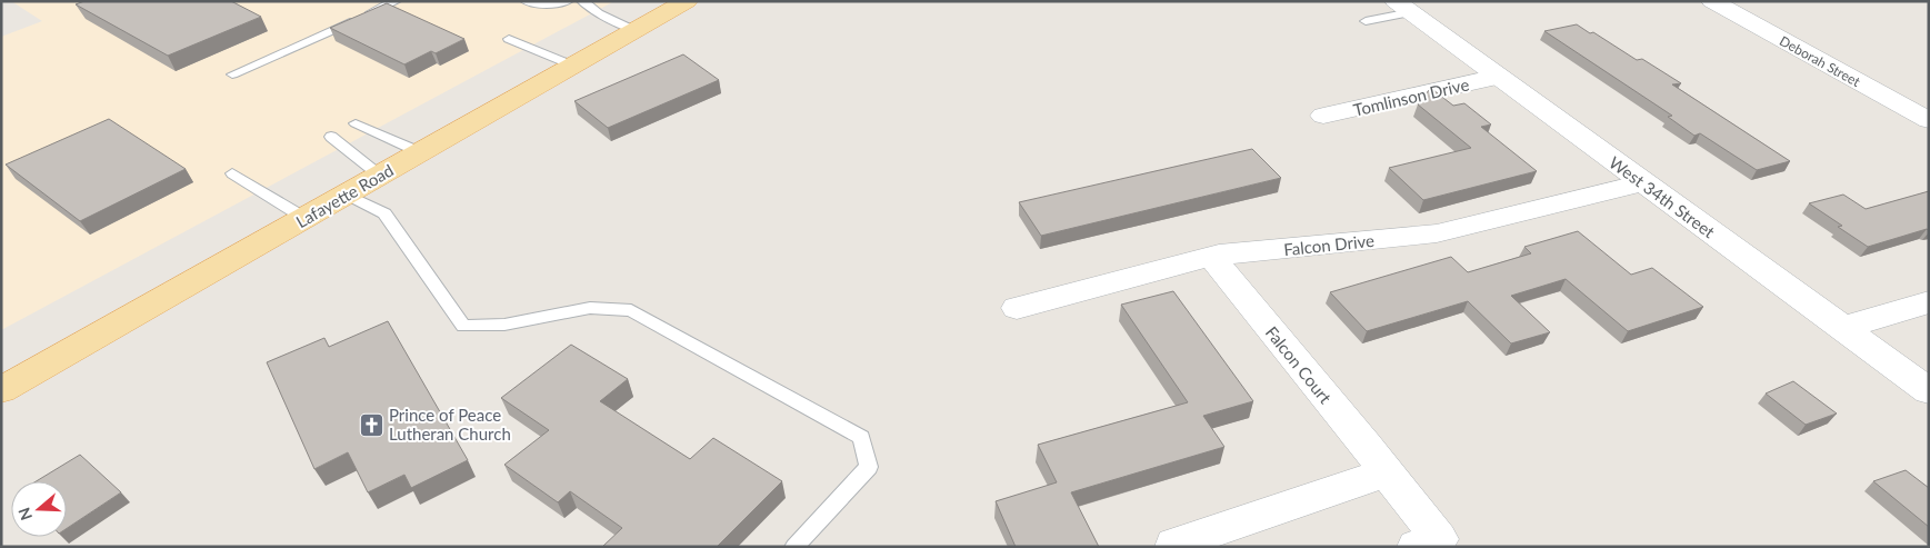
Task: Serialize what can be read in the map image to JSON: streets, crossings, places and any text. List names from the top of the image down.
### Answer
{
  "streets": {
    "main road": ["Lafayette Road"],
    "street": [
      "Deborah Street",
      "Tomlinson Drive",
      "West 34th Street",
      "Falcon Drive",
      "Falcon Court"
    ]
  },
  "crossings": [
    ["Tomlinson Drive", "West 34th Street"],
    ["West 34th Street", "Falcon Drive"],
    ["Falcon Drive", "Falcon Court"]
  ],
  "places": {
    "church": ["Prince of Peace Lutheran Church"]
  },
  "north": "left"
}
